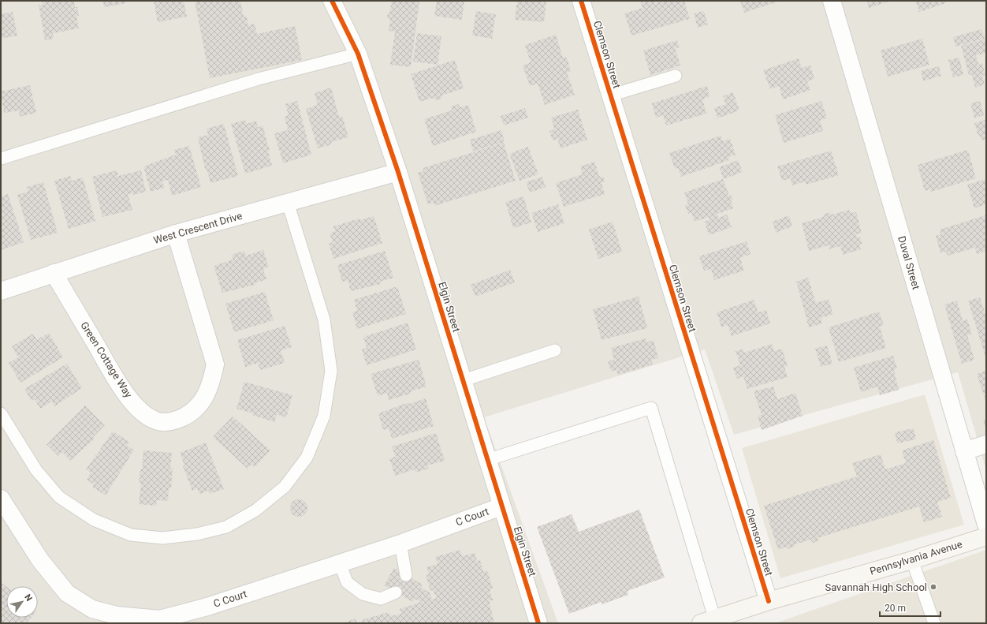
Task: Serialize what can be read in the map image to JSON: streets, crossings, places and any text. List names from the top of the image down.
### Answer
{
  "streets": {
    "main road": ["Pennsylvania Avenue"],
    "street": [
      "Clemson Street",
      "West Crescent Drive",
      "Duval Street",
      "Elgin Street",
      "Green Cottage Way",
      "C Court"
    ]
  },
  "crossings": [
    ["Clemson Street", "Pennsylvania Avenue"],
    ["West Crescent Drive", "Elgin Street"],
    ["West Crescent Drive", "Green Cottage Way"],
    ["Elgin Street", "C Court"]
  ],
  "places": ["Savannah High School"],
  "scale_bar": "20 m",
  "north": "top right"
}
